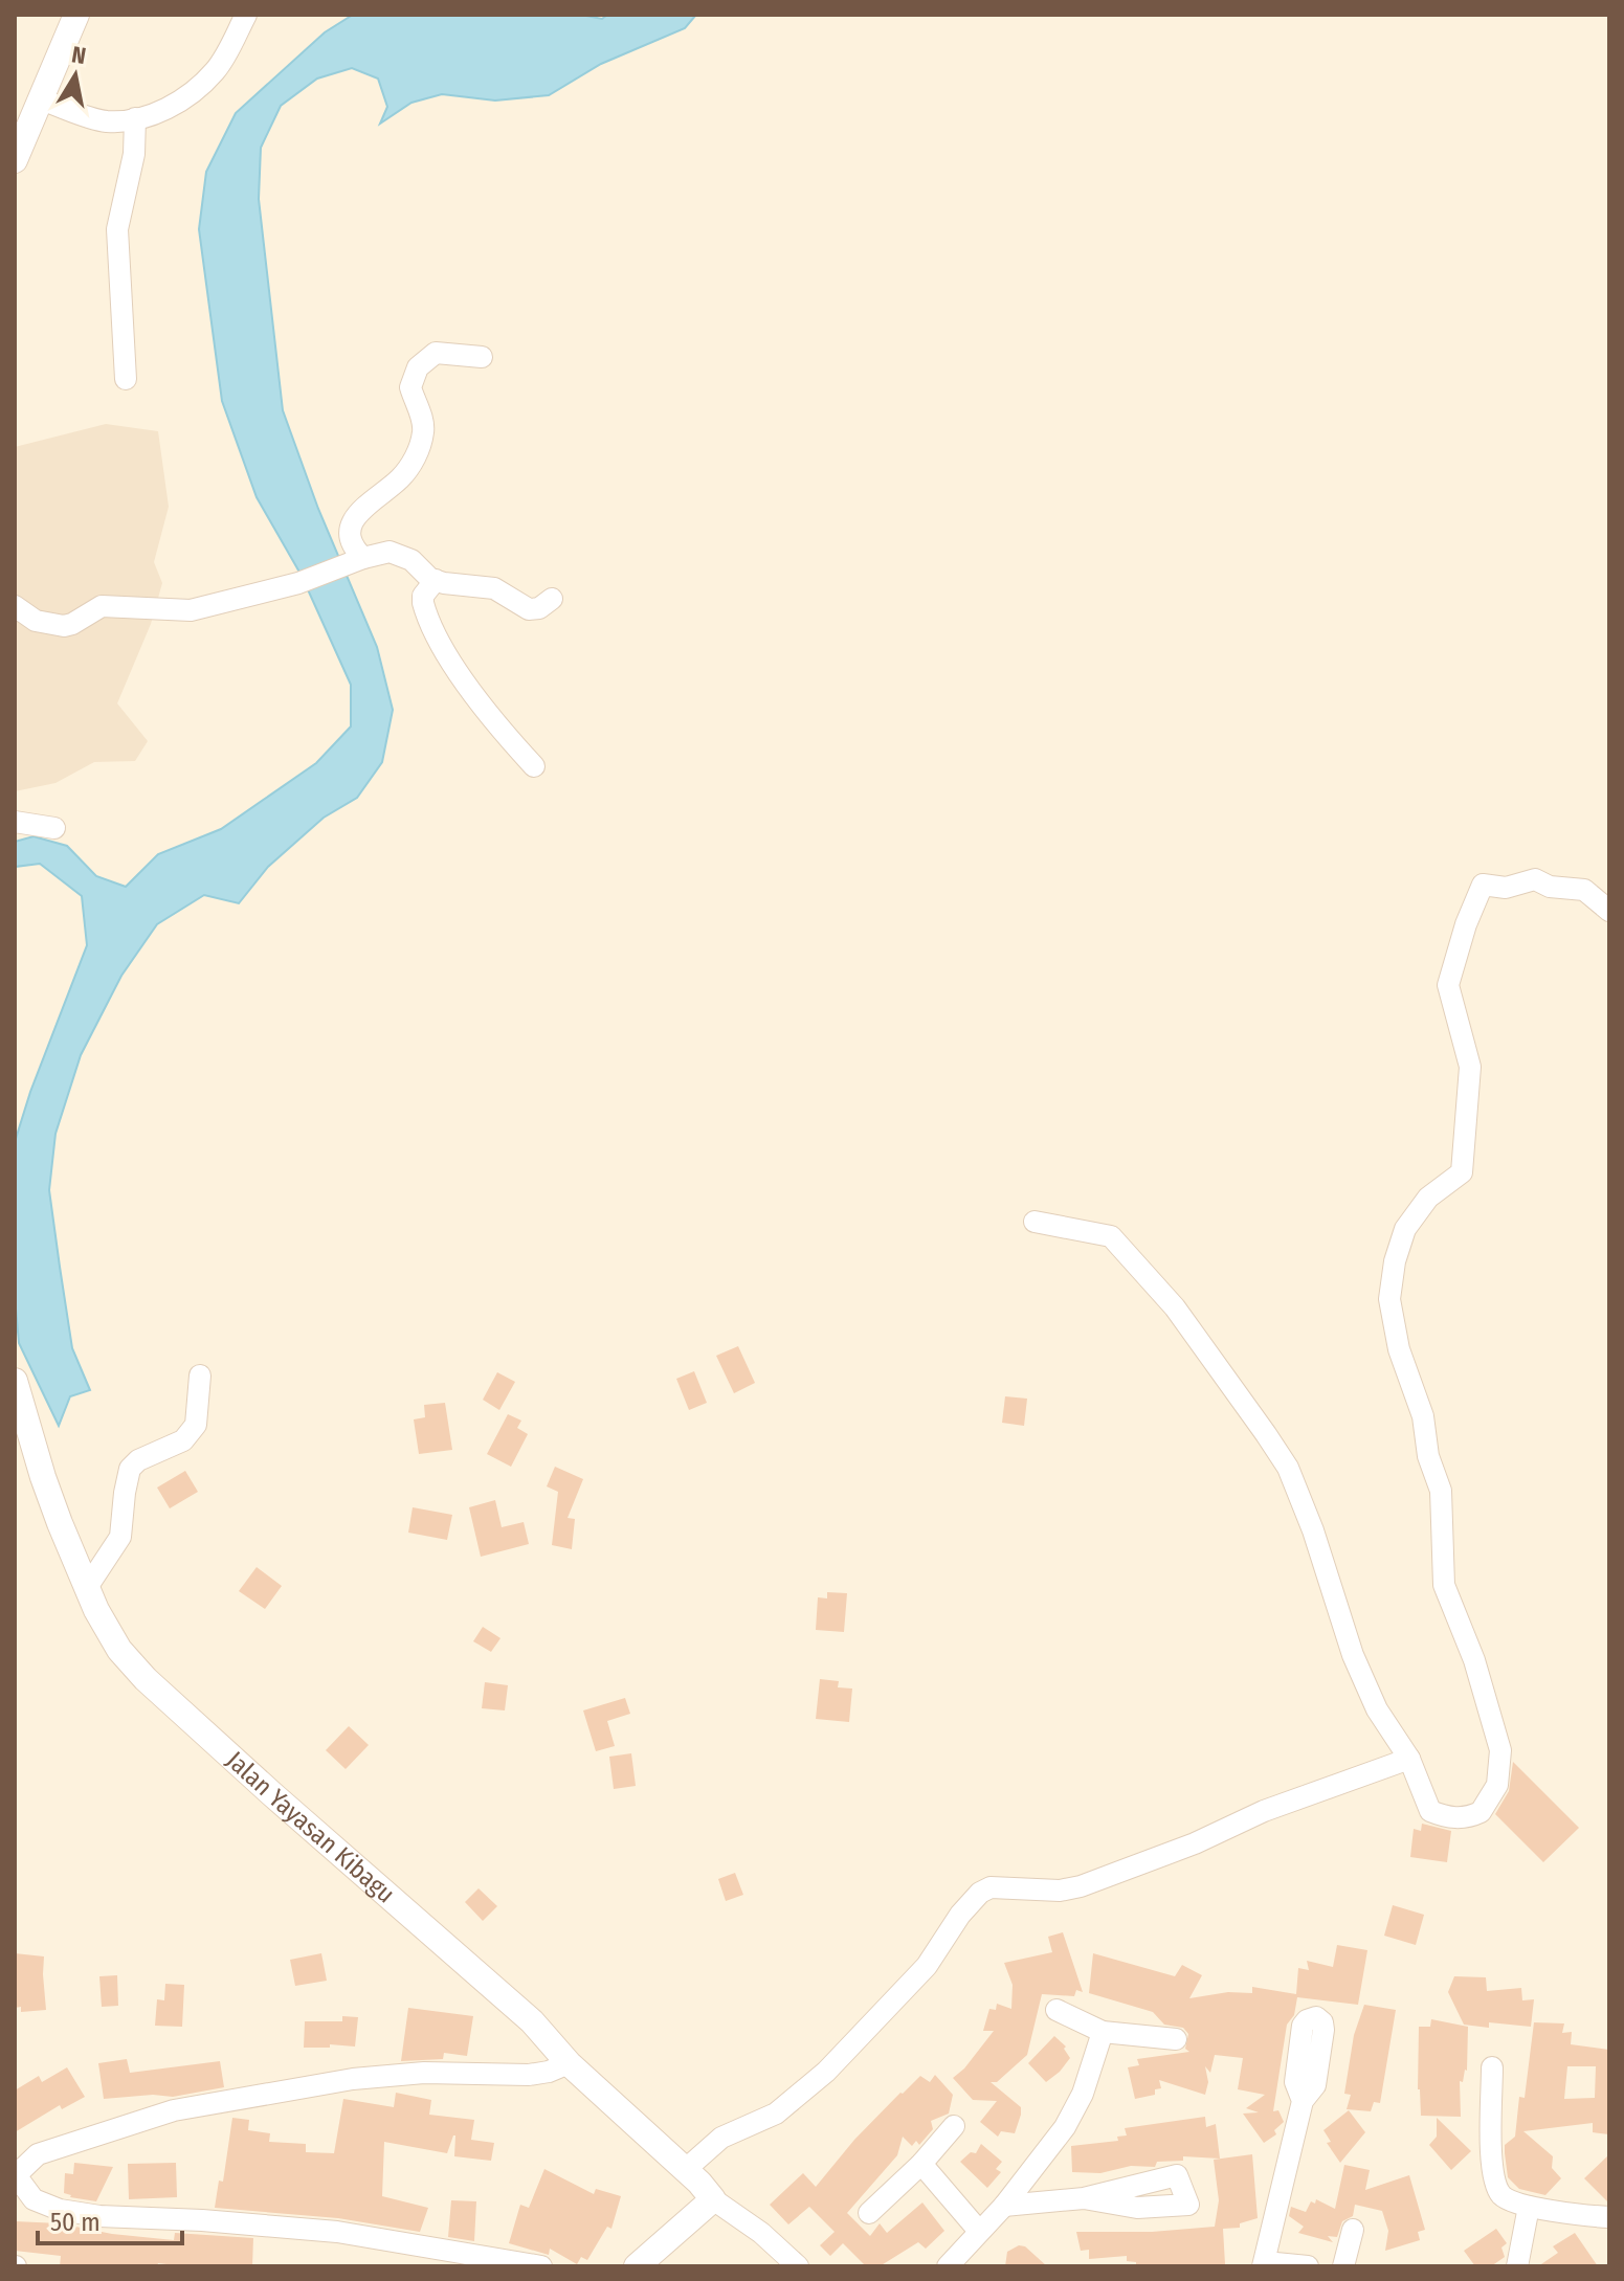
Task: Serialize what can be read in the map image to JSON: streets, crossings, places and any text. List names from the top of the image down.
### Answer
{
  "streets": {
    "street": ["Jalan Yayasan Kibagu"]
  },
  "scale_bar": "50 m",
  "north": "top"
}
